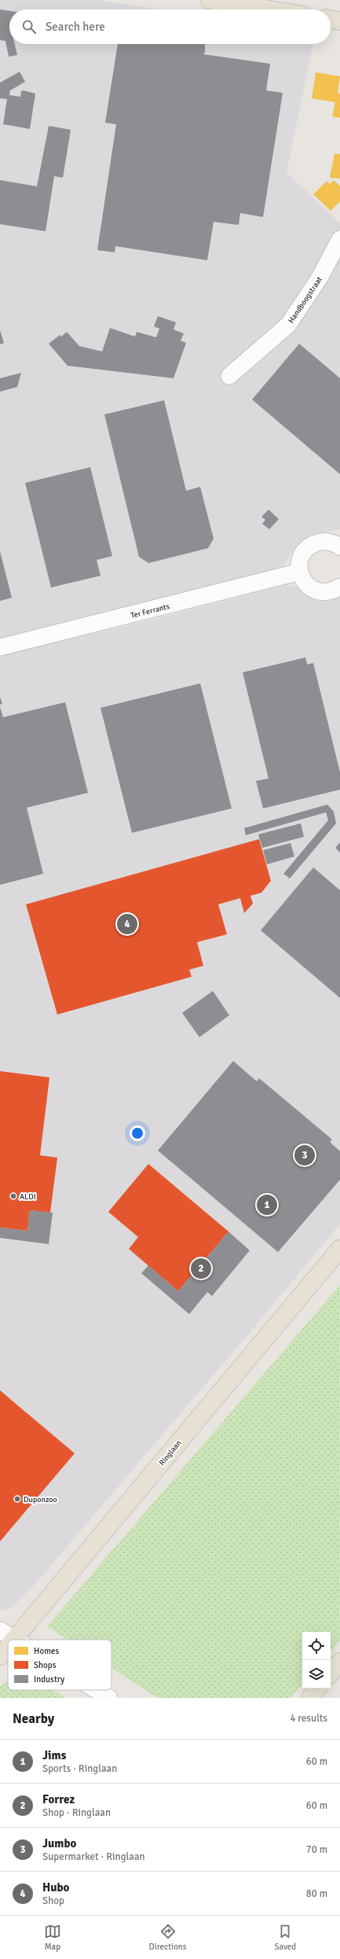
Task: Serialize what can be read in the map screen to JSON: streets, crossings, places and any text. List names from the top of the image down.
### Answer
{
  "streets": {
    "main road": ["Ringlaan"],
    "street": ["Handboogstraat", "Ter Ferrants"]
  },
  "places": ["ALDI", "Duponzoo"],
  "legend": ["Homes", "Shops", "Industry"],
  "page": {
    "search": "Search here",
    "pins": [
      "4",
      "3",
      "1",
      "2"
    ],
    "heading": ["Nearby", "4 results"],
    "list": [
      {
        "mark": "1",
        "name": "Jims",
        "note": "Sports · Ringlaan",
        "value": "60 m"
      },
      {
        "mark": "2",
        "name": "Forrez",
        "note": "Shop · Ringlaan",
        "value": "60 m"
      },
      {
        "mark": "3",
        "name": "Jumbo",
        "note": "Supermarket · Ringlaan",
        "value": "70 m"
      },
      {
        "mark": "4",
        "name": "Hubo",
        "note": "Shop",
        "value": "80 m"
      }
    ],
    "nav": ["Map", "Directions", "Saved"]
  }
}
